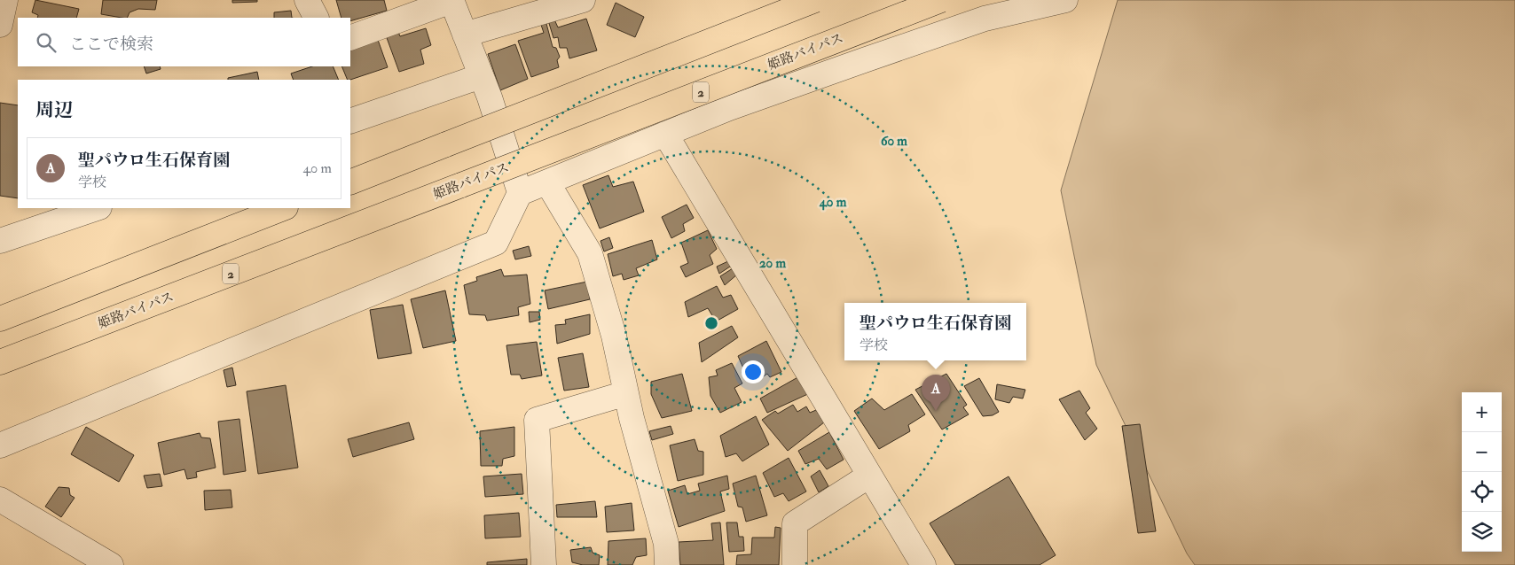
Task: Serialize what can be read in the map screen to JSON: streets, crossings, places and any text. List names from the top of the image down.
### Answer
{
  "streets": {
    "highway": ["姫路バイパス", "2"]
  },
  "page": {
    "search": "ここで検索",
    "heading": "周辺",
    "list": [
      {
        "mark": "A",
        "name": "聖パウロ生石保育園",
        "note": "学校",
        "value": "40 m"
      }
    ],
    "popup": ["聖パウロ生石保育園", "学校"],
    "pins": "A",
    "map_buttons": ["+", "−"]
  },
  "rings": ["60 m", "40 m", "20 m"]
}
